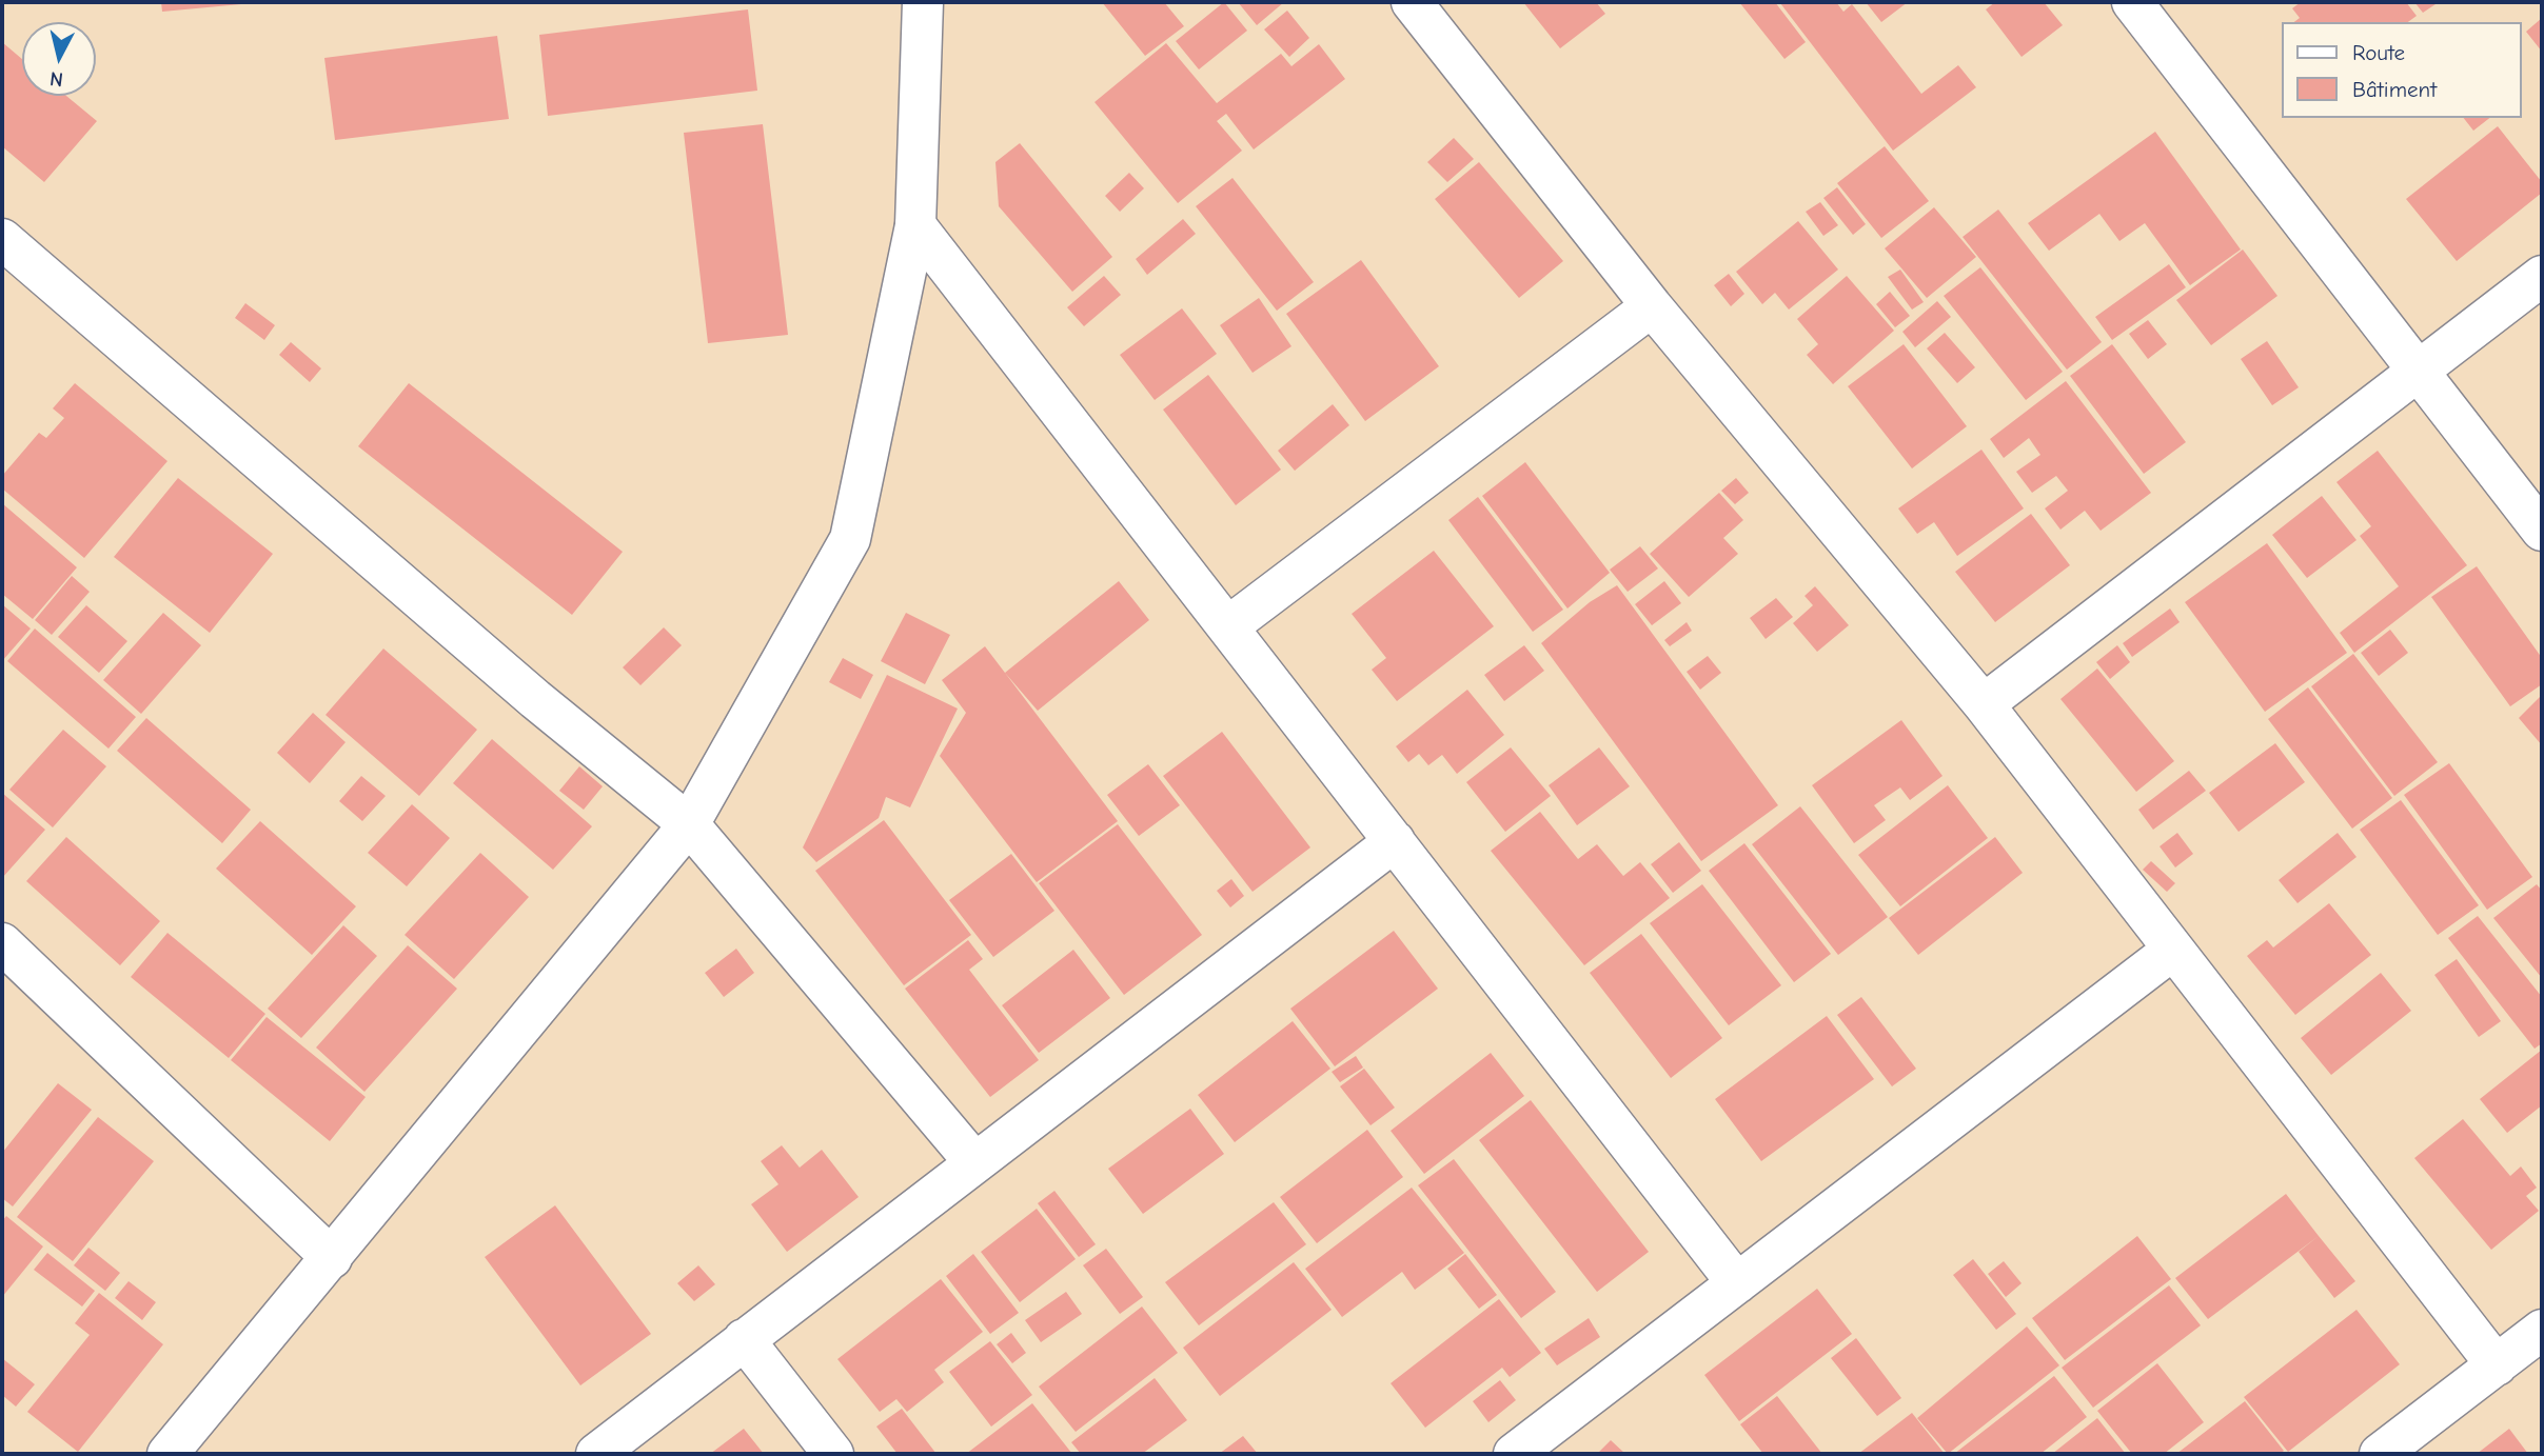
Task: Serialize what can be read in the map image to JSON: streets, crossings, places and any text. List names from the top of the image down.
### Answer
{
  "legend": ["Route", "Bâtiment"],
  "north": "bottom"
}
